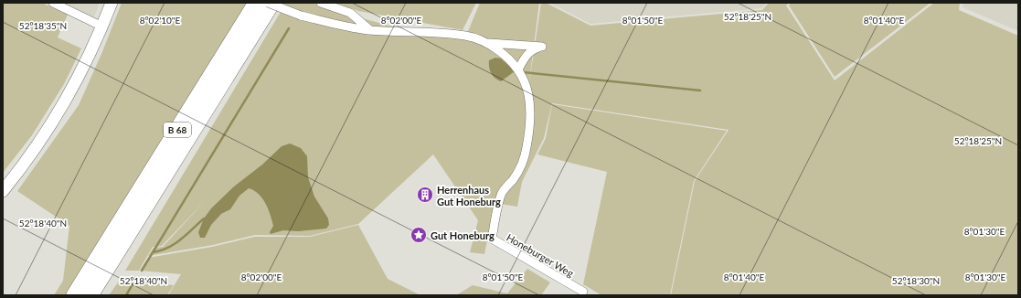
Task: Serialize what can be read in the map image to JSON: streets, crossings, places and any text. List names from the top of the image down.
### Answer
{
  "streets": {
    "highway": ["B 68"],
    "street": ["Honeburger Weg"]
  },
  "places": {
    "building": ["Herrenhaus Gut Honeburg"],
    "place": ["Gut Honeburg"]
  },
  "coordinates": [
    "52°18'25\"N",
    "8°02'10\"E",
    "8°02'00\"E",
    "8°01'50\"E",
    "8°01'40\"E",
    "52°18'35\"N",
    "52°18'40\"N",
    "8°01'30\"E",
    "52°18'30\"N"
  ]
}
